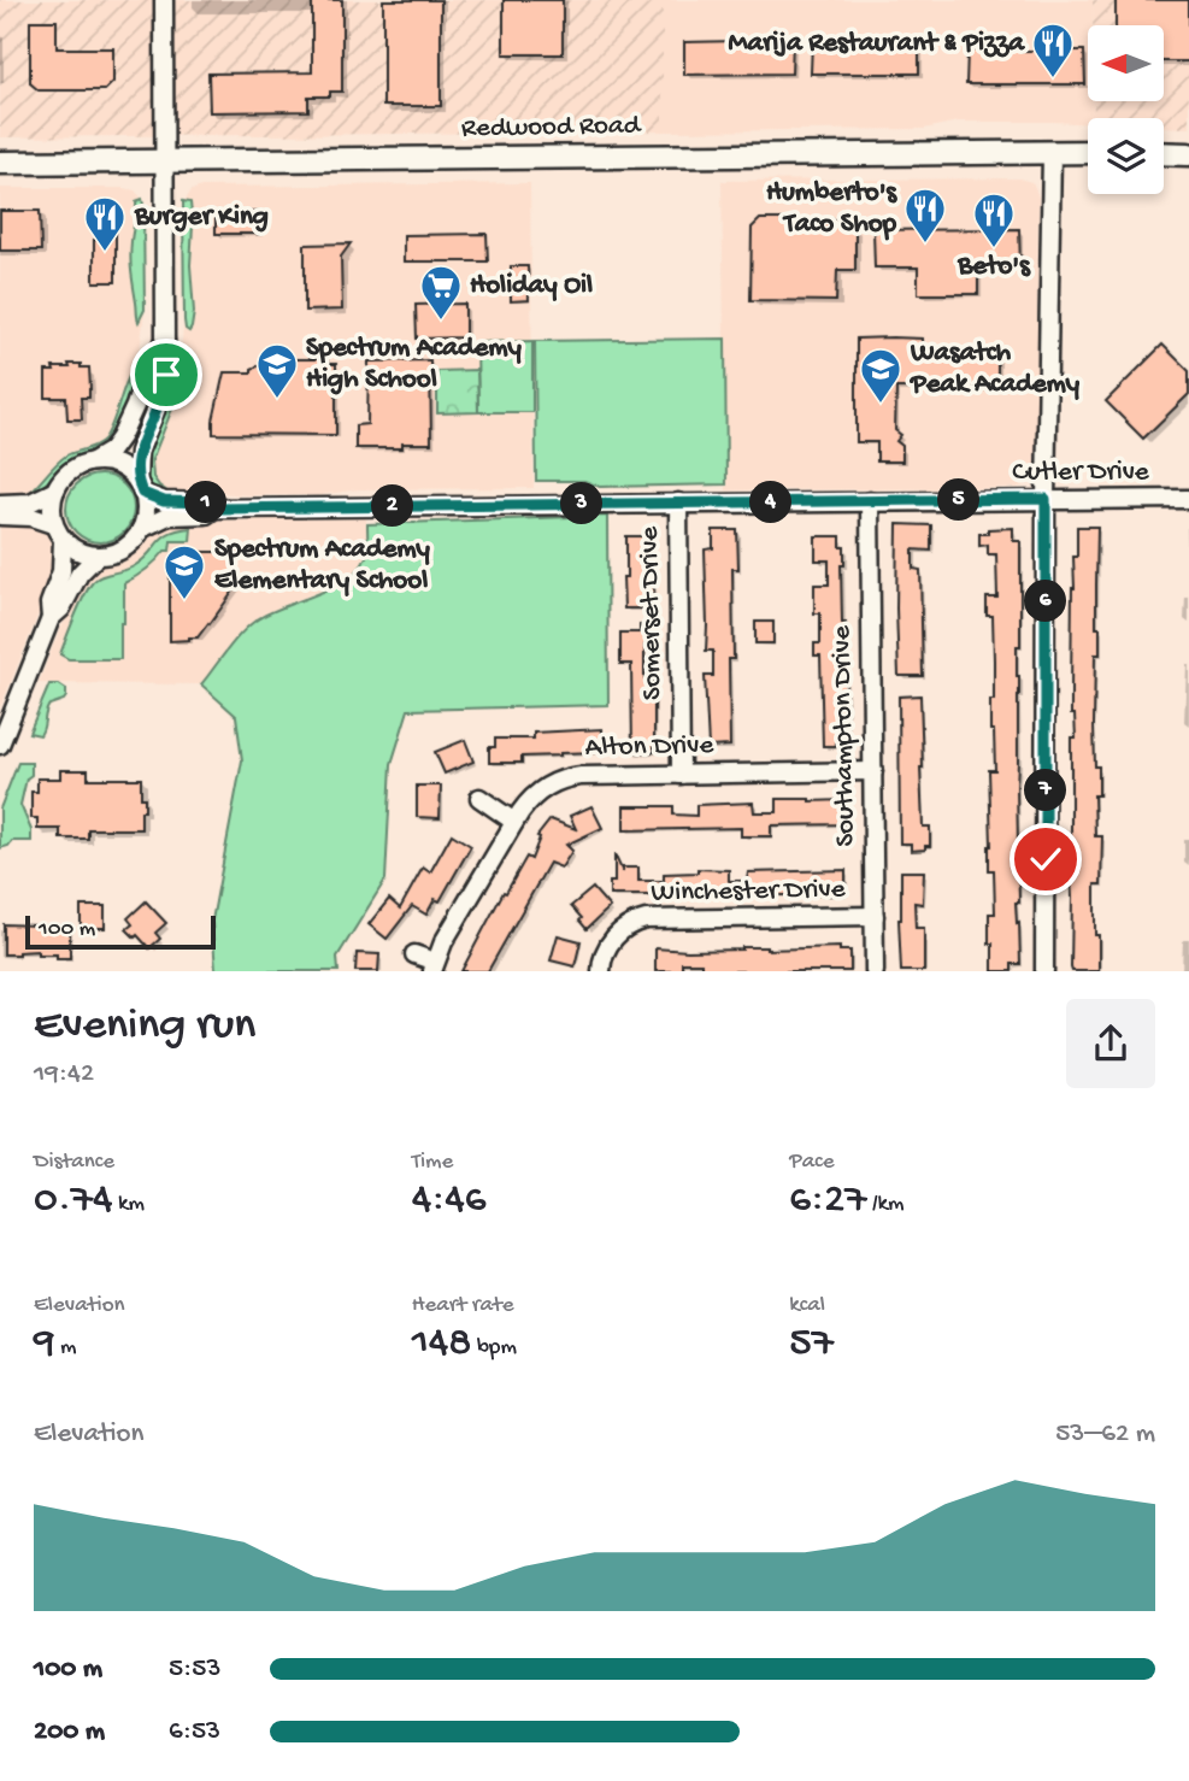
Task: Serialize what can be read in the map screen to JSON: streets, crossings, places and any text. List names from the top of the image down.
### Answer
{
  "streets": {
    "main road": ["Redwood Road"],
    "street": [
      "Cutler Drive",
      "Somerset Drive",
      "Southampton Drive",
      "Alton Drive",
      "Winchester Drive"
    ]
  },
  "crossings": [
    ["Cutler Drive", "Somerset Drive"],
    ["Cutler Drive", "Southampton Drive"],
    ["Somerset Drive", "Alton Drive"],
    ["Southampton Drive", "Alton Drive"],
    ["Southampton Drive", "Winchester Drive"]
  ],
  "places": {
    "restaurant": [
      "Marija Restaurant & Pizza",
      "Humberto's Taco Shop",
      "Beto's",
      "Burger King"
    ],
    "supermarket": ["Holiday Oil"],
    "school or university": ["Spectrum Academy High School", "Wasatch Peak Academy", "Spectrum Academy Elementary School"]
  },
  "scale_bar": "100 m",
  "north": "left",
  "page": {
    "pins": [
      "5",
      "1",
      "4",
      "3",
      "2",
      "6",
      "7"
    ],
    "scale": "100 m",
    "heading": ["Evening run", "19:42"],
    "stats": [
      ["Distance", "0.74 km"],
      ["Time", "4:46"],
      ["Pace", "6:27 /km"],
      ["Elevation", "9 m"],
      ["Heart rate", "148 bpm"],
      ["kcal", "57"]
    ],
    "chart": ["Elevation", "53–62 m"],
    "list": [
      {
        "name": "100 m",
        "note": "5:53"
      },
      {
        "name": "200 m",
        "note": "6:53"
      }
    ]
  }
}
